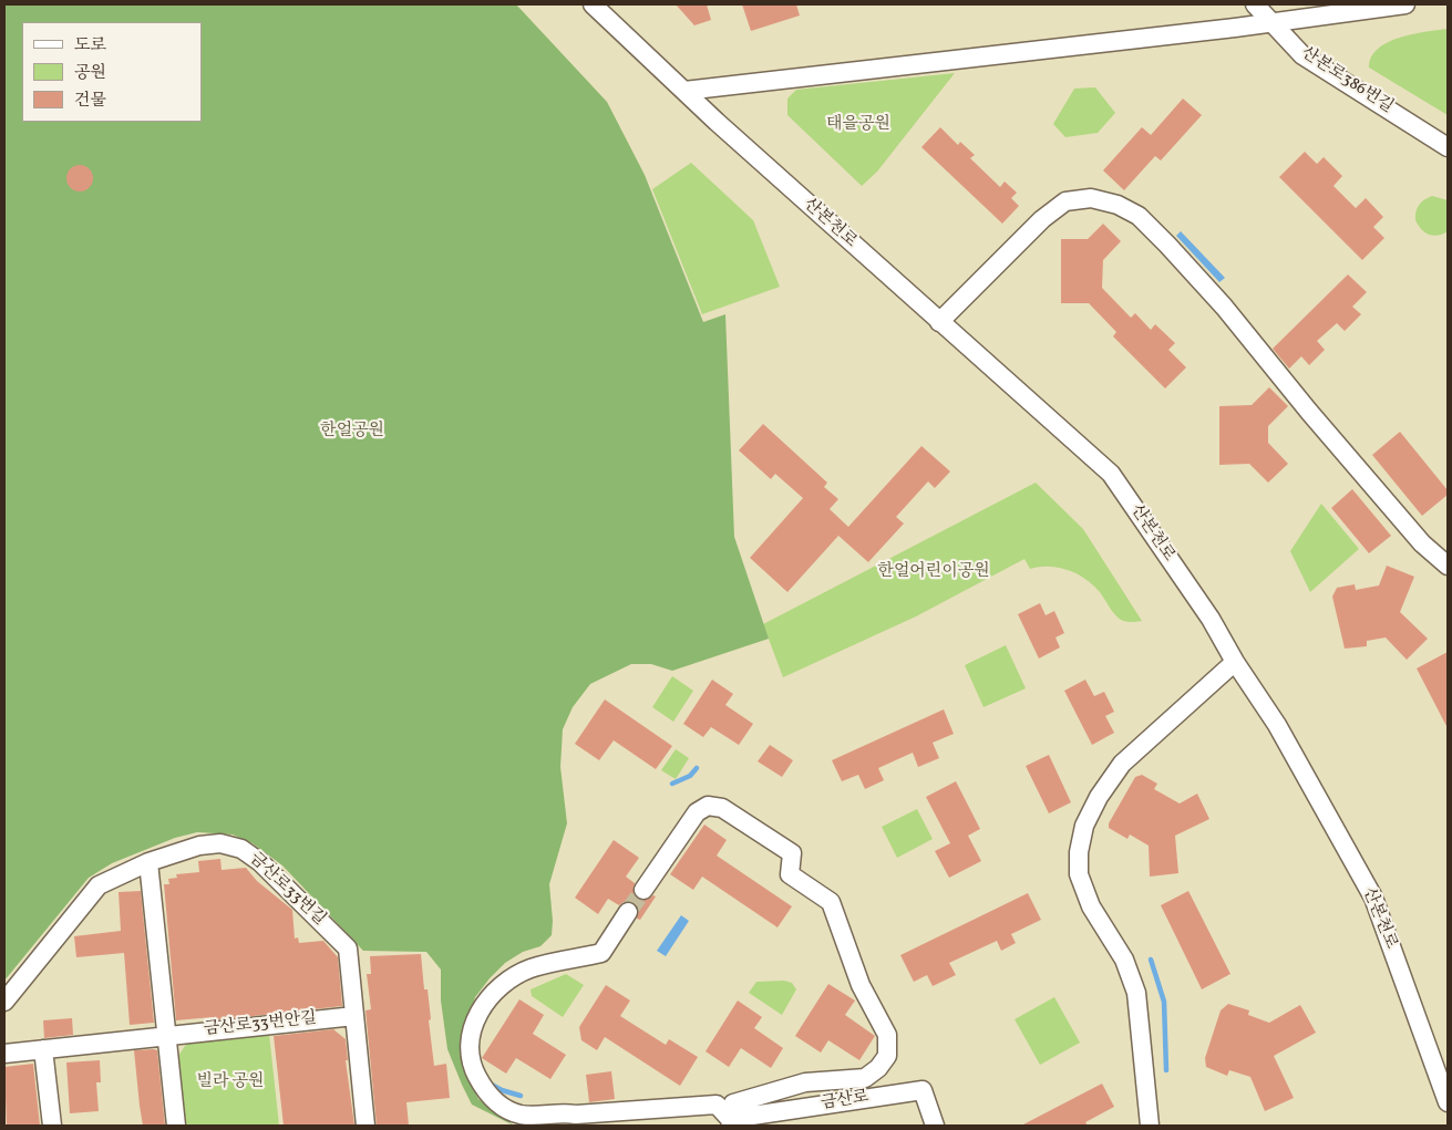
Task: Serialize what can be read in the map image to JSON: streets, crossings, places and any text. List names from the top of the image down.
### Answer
{
  "streets": {
    "street": [
      "산본로386번길",
      "산본천로",
      "금산로33번길",
      "금산로33번안길",
      "금산로"
    ]
  },
  "crossings": [
    ["금산로33번길", "금산로33번안길"]
  ],
  "parks": [
    "태을공원",
    "한얼공원",
    "한얼어린이공원",
    "빌라 공원"
  ],
  "legend": ["도로", "공원", "건물"]
}
